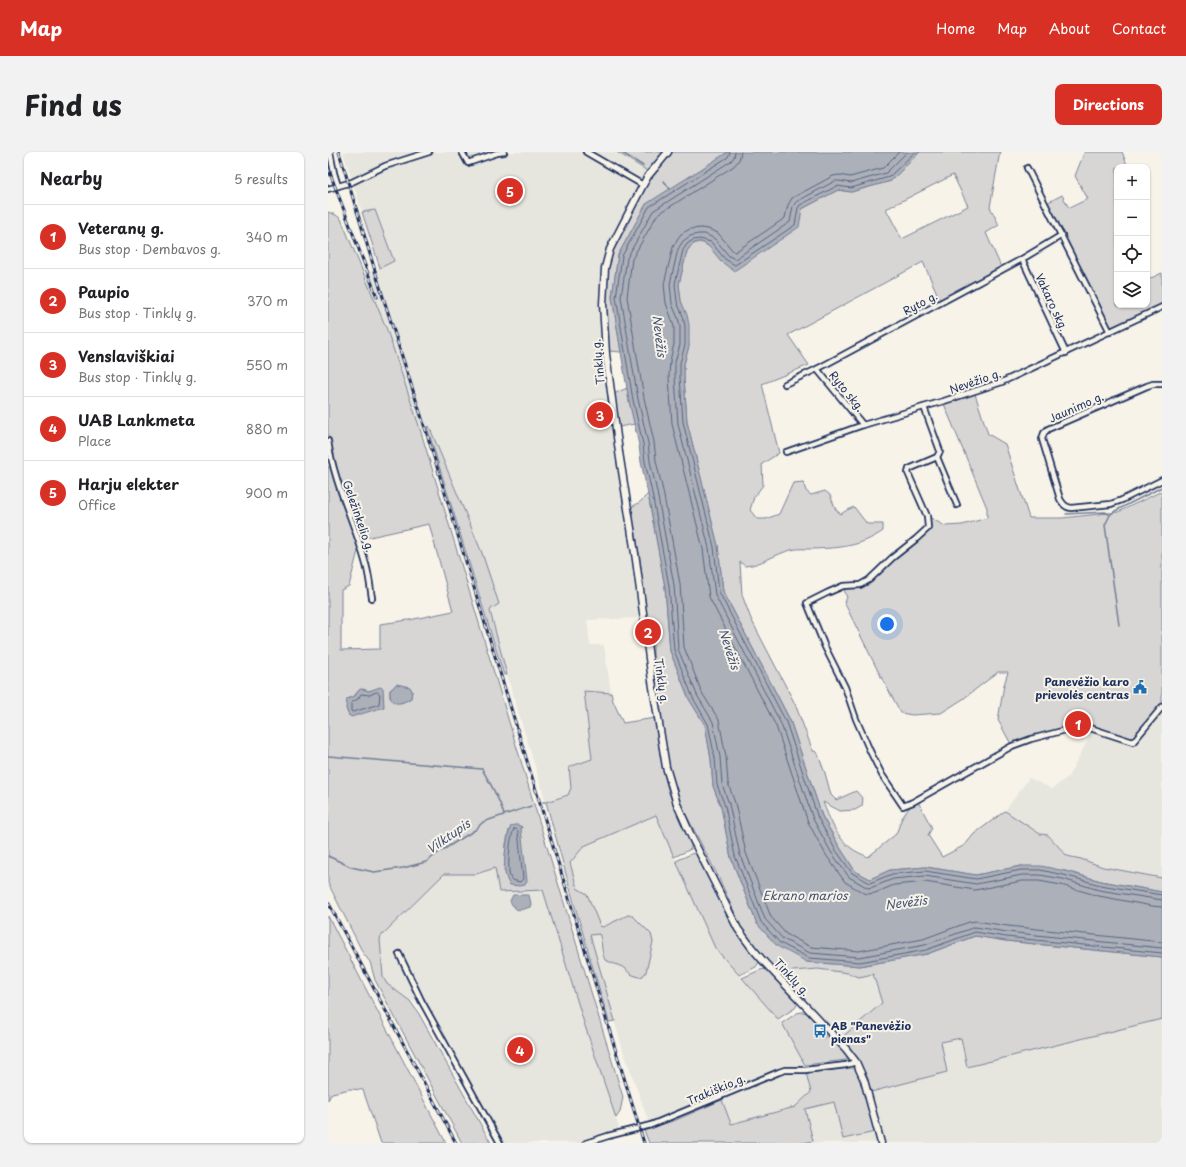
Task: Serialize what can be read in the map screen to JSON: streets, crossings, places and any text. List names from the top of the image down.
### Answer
{
  "streets": {
    "main road": ["Tinklų g."],
    "street": [
      "Vakaro skg.",
      "Ryto g.",
      "Nevėžio g.",
      "Ryto skg.",
      "Jaunimo g.",
      "Geležinkelio g.",
      "Trakiškio g."
    ]
  },
  "crossings": [
    ["Vakaro skg.", "Ryto g."],
    ["Vakaro skg.", "Nevėžio g."],
    ["Ryto g.", "Ryto skg."],
    ["Tinklų g.", "Trakiškio g."],
    ["Nevėžio g.", "Ryto skg."]
  ],
  "water": ["Nevėžis", "Vilktupis", "Ekrano marios"],
  "places": {
    "public building": ["Panevėžio karo prievolės centras"],
    "bus stop": ["AB \"Panevėžio pienas\""]
  },
  "page": {
    "header": "Map",
    "nav": [
      "Home",
      "Map",
      "About",
      "Contact"
    ],
    "title": "Find us",
    "buttons": "Directions",
    "heading": ["Nearby", "5 results"],
    "map_buttons": ["+", "−"],
    "pins": [
      "5",
      "3",
      "2",
      "1",
      "4"
    ],
    "list": [
      {
        "mark": "1",
        "name": "Veteranų g.",
        "note": "Bus stop · Dembavos g.",
        "value": "340 m"
      },
      {
        "mark": "2",
        "name": "Paupio",
        "note": "Bus stop · Tinklų g.",
        "value": "370 m"
      },
      {
        "mark": "3",
        "name": "Venslaviškiai",
        "note": "Bus stop · Tinklų g.",
        "value": "550 m"
      },
      {
        "mark": "4",
        "name": "UAB Lankmeta",
        "note": "Place",
        "value": "880 m"
      },
      {
        "mark": "5",
        "name": "Harju elekter",
        "note": "Office",
        "value": "900 m"
      }
    ]
  }
}
